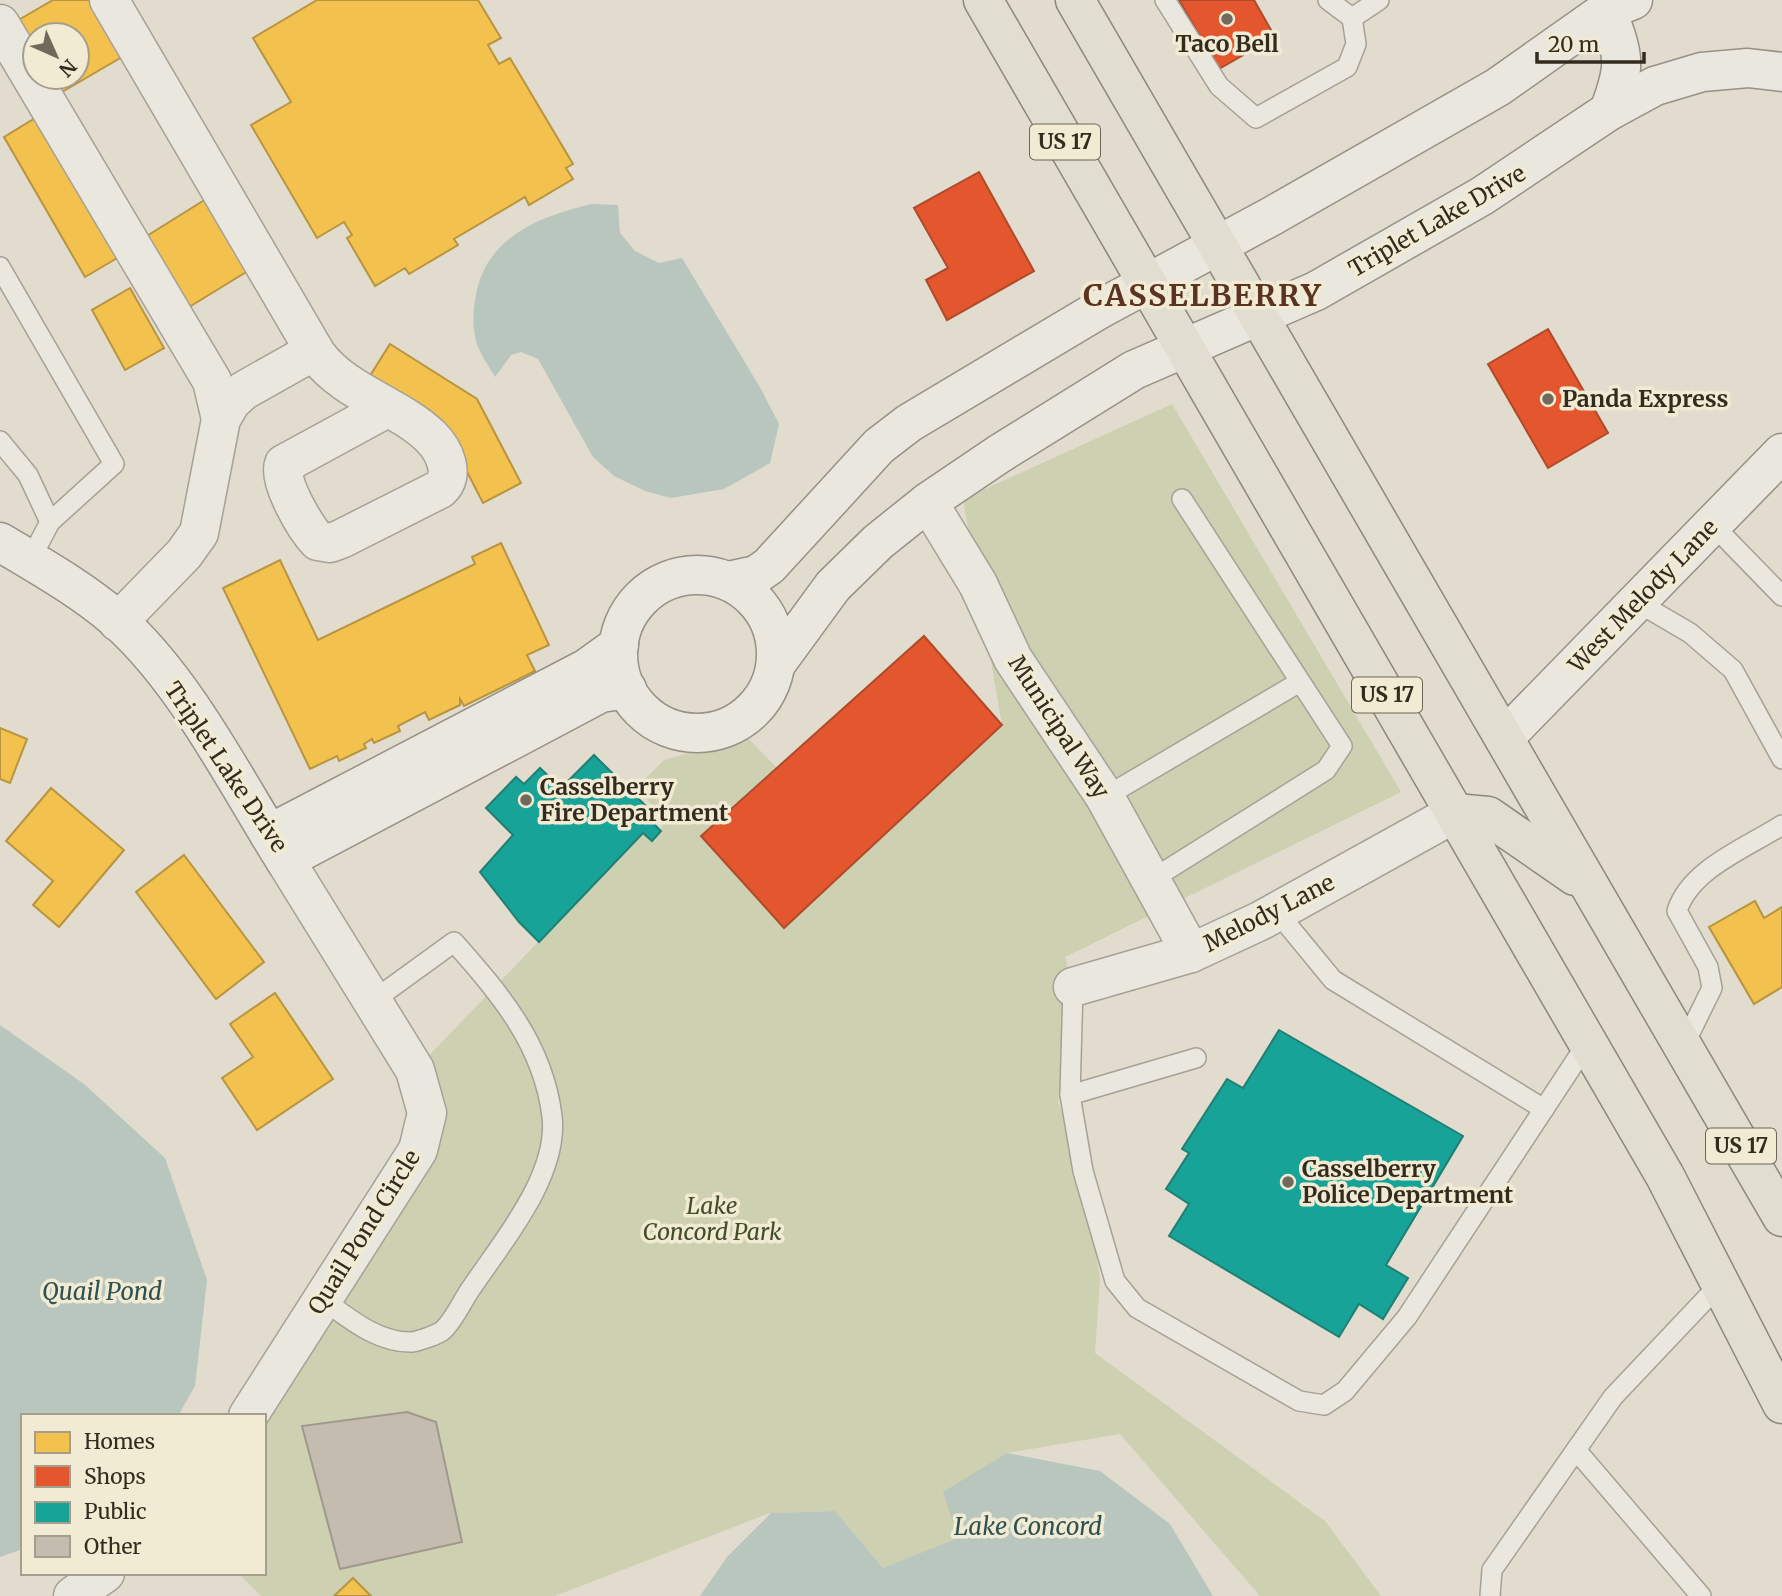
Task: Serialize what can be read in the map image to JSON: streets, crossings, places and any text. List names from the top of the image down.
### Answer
{
  "streets": {
    "main road": ["US 17"],
    "street": [
      "Triplet Lake Drive",
      "West Melody Lane",
      "Municipal Way",
      "Melody Lane",
      "Quail Pond Circle"
    ]
  },
  "crossings": [
    ["US 17", "Triplet Lake Drive"],
    ["US 17", "West Melody Lane"],
    ["US 17", "Melody Lane"],
    ["Triplet Lake Drive", "Municipal Way"],
    ["Triplet Lake Drive", "Quail Pond Circle"],
    ["Municipal Way", "Melody Lane"]
  ],
  "districts": ["CASSELBERRY"],
  "water": ["Quail Pond", "Lake Concord"],
  "parks": ["Lake Concord Park"],
  "places": [
    "Taco Bell",
    "Panda Express",
    "Casselberry Fire Department",
    "Casselberry Police Department"
  ],
  "legend": [
    "Homes",
    "Shops",
    "Public",
    "Other"
  ],
  "scale_bar": "20 m",
  "north": "bottom right"
}
